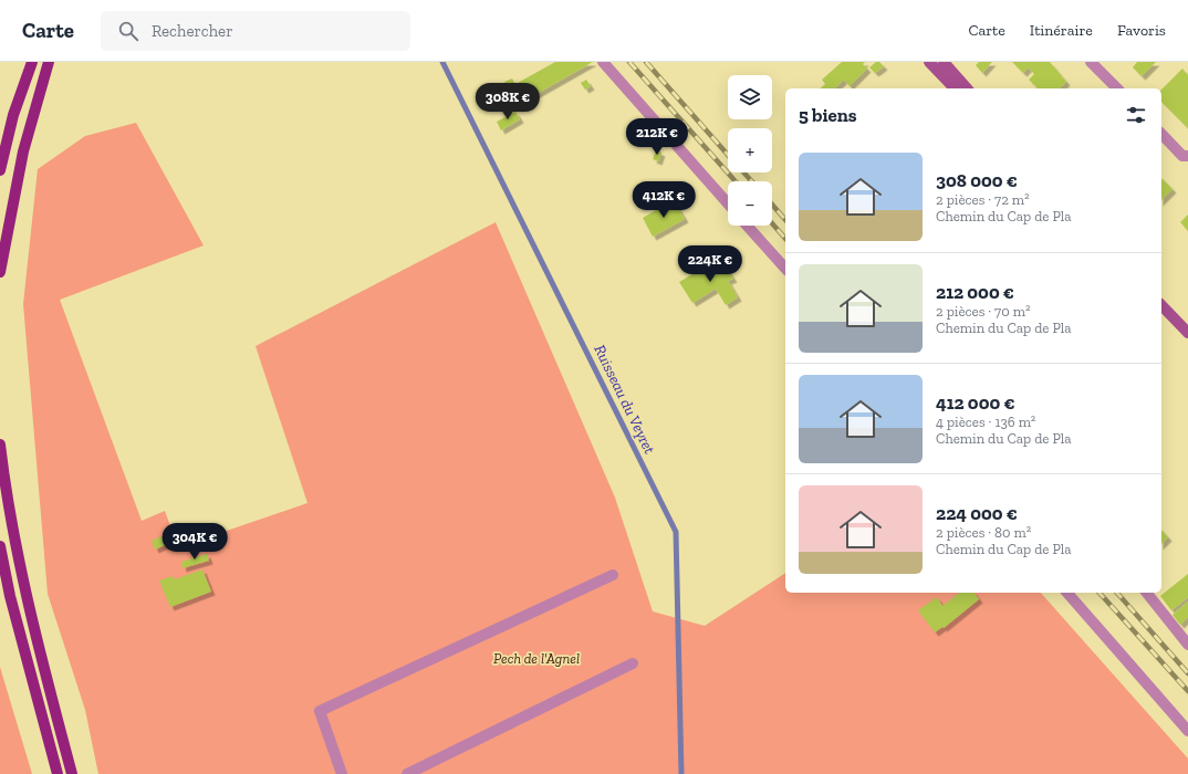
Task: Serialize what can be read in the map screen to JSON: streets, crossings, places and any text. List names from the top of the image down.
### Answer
{
  "water": ["Ruisseau du Veyret"],
  "parks": ["Pech de l'Agnel"],
  "page": {
    "header": "Carte",
    "search": "Rechercher",
    "nav": ["Carte", "Itinéraire", "Favoris"],
    "map_buttons": ["+", "−"],
    "price": [
      "308K €",
      "212K €",
      "412K €",
      "224K €",
      "304K €"
    ],
    "heading": "5 biens",
    "list": [
      {
        "name": "308 000 €",
        "note": "2 pièces · 72 m² · Chemin du Cap de Pla"
      },
      {
        "name": "212 000 €",
        "note": "2 pièces · 70 m² · Chemin du Cap de Pla"
      },
      {
        "name": "412 000 €",
        "note": "4 pièces · 136 m² · Chemin du Cap de Pla"
      },
      {
        "name": "224 000 €",
        "note": "2 pièces · 80 m² · Chemin du Cap de Pla"
      }
    ]
  }
}
